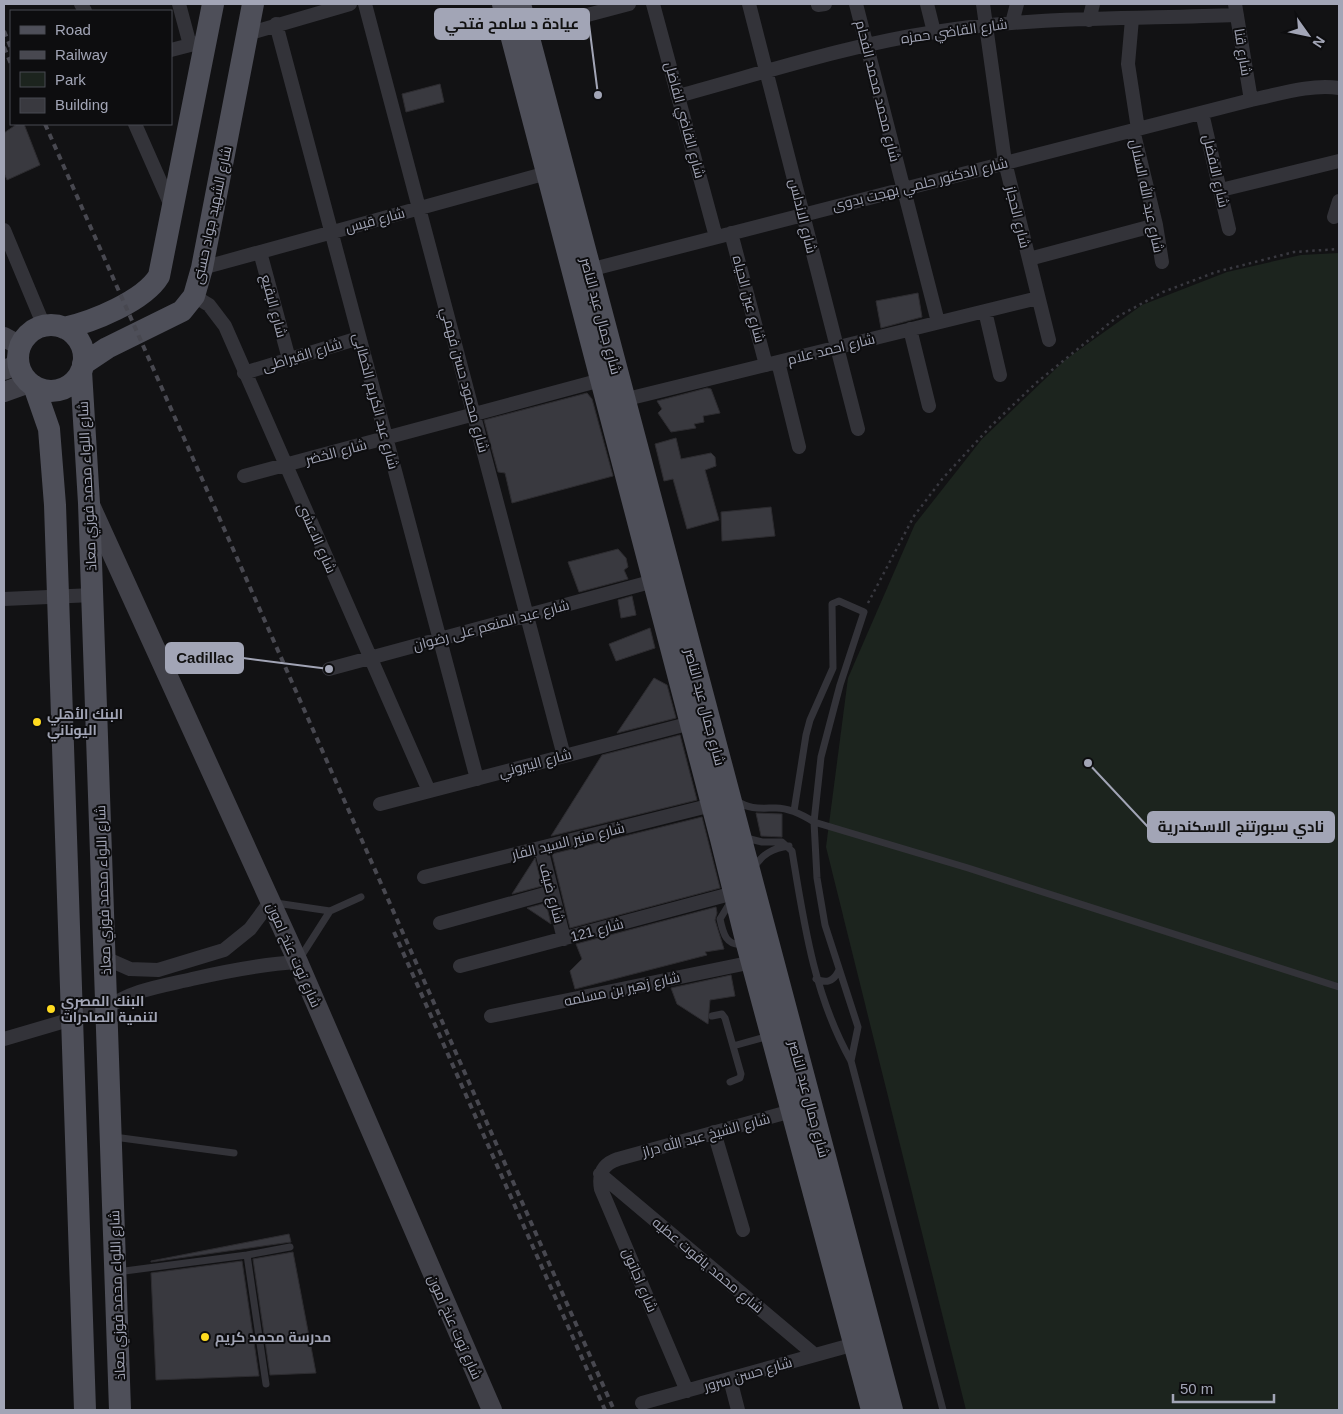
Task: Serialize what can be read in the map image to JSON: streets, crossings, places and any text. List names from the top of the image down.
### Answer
{
  "streets": {
    "main road": ["شارع الشهيد جواد حسنى", "شارع جمال عبد الناصر", "شارع اللواء محمد فوزي معاذ"],
    "street": [
      "شارع القاضي حمزه",
      "شارع قنا",
      "شارع محمد محمد الفحام",
      "شارع القاضي الفاضل",
      "شارع الافضل",
      "شارع الدكتور حلمي بهجت بدوى",
      "شارع عبد الله السلال",
      "شارع الاندلس",
      "شارع الحجاز",
      "شارع قيس",
      "شارع عين الحياه",
      "شارع البقيع",
      "شارع احمد علام",
      "شارع القيراطى",
      "شارع محمود حسن فهمي",
      "شارع عبد الكريم الخطابى",
      "شارع الخضر",
      "شارع الاعشى",
      "شارع عبد المنعم على رضوان",
      "شارع البيروني",
      "شارع منير السيد الفار",
      "شارع ضيف",
      "شارع 121",
      "شارع توت عنخ امون",
      "شارع زهير بن مسلمه",
      "شارع الشيخ عبد الله دراز",
      "شارع محمد ياقوت عطيه",
      "شارع اجاتون",
      "شارع حسن سرور"
    ]
  },
  "crossings": [
    ["شارع القاضي حمزه", "شارع قنا"],
    ["شارع القاضي حمزه", "شارع محمد محمد الفحام"],
    ["شارع القاضي حمزه", "شارع القاضي الفاضل"],
    ["شارع القاضي حمزه", "شارع عبد الله السلال"],
    ["شارع القاضي حمزه", "شارع الاندلس"],
    ["شارع القاضي حمزه", "شارع الحجاز"],
    ["شارع قنا", "شارع الدكتور حلمي بهجت بدوى"],
    ["شارع محمد محمد الفحام", "شارع الدكتور حلمي بهجت بدوى"],
    ["شارع محمد محمد الفحام", "شارع احمد علام"],
    ["شارع القاضي الفاضل", "شارع الدكتور حلمي بهجت بدوى"],
    ["شارع الافضل", "شارع الدكتور حلمي بهجت بدوى"],
    ["شارع الدكتور حلمي بهجت بدوى", "شارع عبد الله السلال"],
    ["شارع الدكتور حلمي بهجت بدوى", "شارع الاندلس"],
    ["شارع الدكتور حلمي بهجت بدوى", "شارع الحجاز"],
    ["شارع الدكتور حلمي بهجت بدوى", "شارع عين الحياه"],
    ["شارع الدكتور حلمي بهجت بدوى", "شارع جمال عبد الناصر"],
    ["شارع الشهيد جواد حسنى", "شارع قيس"],
    ["شارع الشهيد جواد حسنى", "شارع اللواء محمد فوزي معاذ"],
    ["شارع الشهيد جواد حسنى", "شارع الاعشى"],
    ["شارع الاندلس", "شارع احمد علام"],
    ["شارع الحجاز", "شارع احمد علام"],
    ["شارع قيس", "شارع البقيع"],
    ["شارع قيس", "شارع جمال عبد الناصر"],
    ["شارع قيس", "شارع محمود حسن فهمي"],
    ["شارع قيس", "شارع عبد الكريم الخطابى"],
    ["شارع عين الحياه", "شارع احمد علام"],
    ["شارع البقيع", "شارع القيراطى"],
    ["شارع جمال عبد الناصر", "شارع احمد علام"],
    ["شارع جمال عبد الناصر", "شارع الخضر"],
    ["شارع جمال عبد الناصر", "شارع عبد المنعم على رضوان"],
    ["شارع جمال عبد الناصر", "شارع البيروني"],
    ["شارع جمال عبد الناصر", "شارع منير السيد الفار"],
    ["شارع جمال عبد الناصر", "شارع 121"],
    ["شارع جمال عبد الناصر", "شارع زهير بن مسلمه"],
    ["شارع جمال عبد الناصر", "شارع الشيخ عبد الله دراز"],
    ["شارع جمال عبد الناصر", "شارع حسن سرور"],
    ["شارع القيراطى", "شارع عبد الكريم الخطابى"],
    ["شارع القيراطى", "شارع الاعشى"],
    ["شارع محمود حسن فهمي", "شارع الخضر"],
    ["شارع محمود حسن فهمي", "شارع عبد المنعم على رضوان"],
    ["شارع محمود حسن فهمي", "شارع البيروني"],
    ["شارع عبد الكريم الخطابى", "شارع الخضر"],
    ["شارع عبد الكريم الخطابى", "شارع عبد المنعم على رضوان"],
    ["شارع عبد الكريم الخطابى", "شارع البيروني"],
    ["شارع الخضر", "شارع الاعشى"],
    ["شارع اللواء محمد فوزي معاذ", "شارع توت عنخ امون"],
    ["شارع الاعشى", "شارع عبد المنعم على رضوان"],
    ["شارع الاعشى", "شارع البيروني"],
    ["شارع منير السيد الفار", "شارع ضيف"],
    ["شارع ضيف", "شارع 121"],
    ["شارع الشيخ عبد الله دراز", "شارع محمد ياقوت عطيه"],
    ["شارع الشيخ عبد الله دراز", "شارع اجاتون"],
    ["شارع محمد ياقوت عطيه", "شارع اجاتون"],
    ["شارع محمد ياقوت عطيه", "شارع حسن سرور"],
    ["شارع اجاتون", "شارع حسن سرور"]
  ],
  "places": [
    "عيادة د سامح فتحي",
    "Cadillac",
    "البنك الأهلي اليوناني",
    "نادي سبورتنج الاسكندرية",
    "البنك المصري لتنمية الصادرات",
    "مدرسة محمد كريم"
  ],
  "legend": [
    "Road",
    "Railway",
    "Park",
    "Building"
  ],
  "scale_bar": "50 m",
  "north": "bottom right"
}
